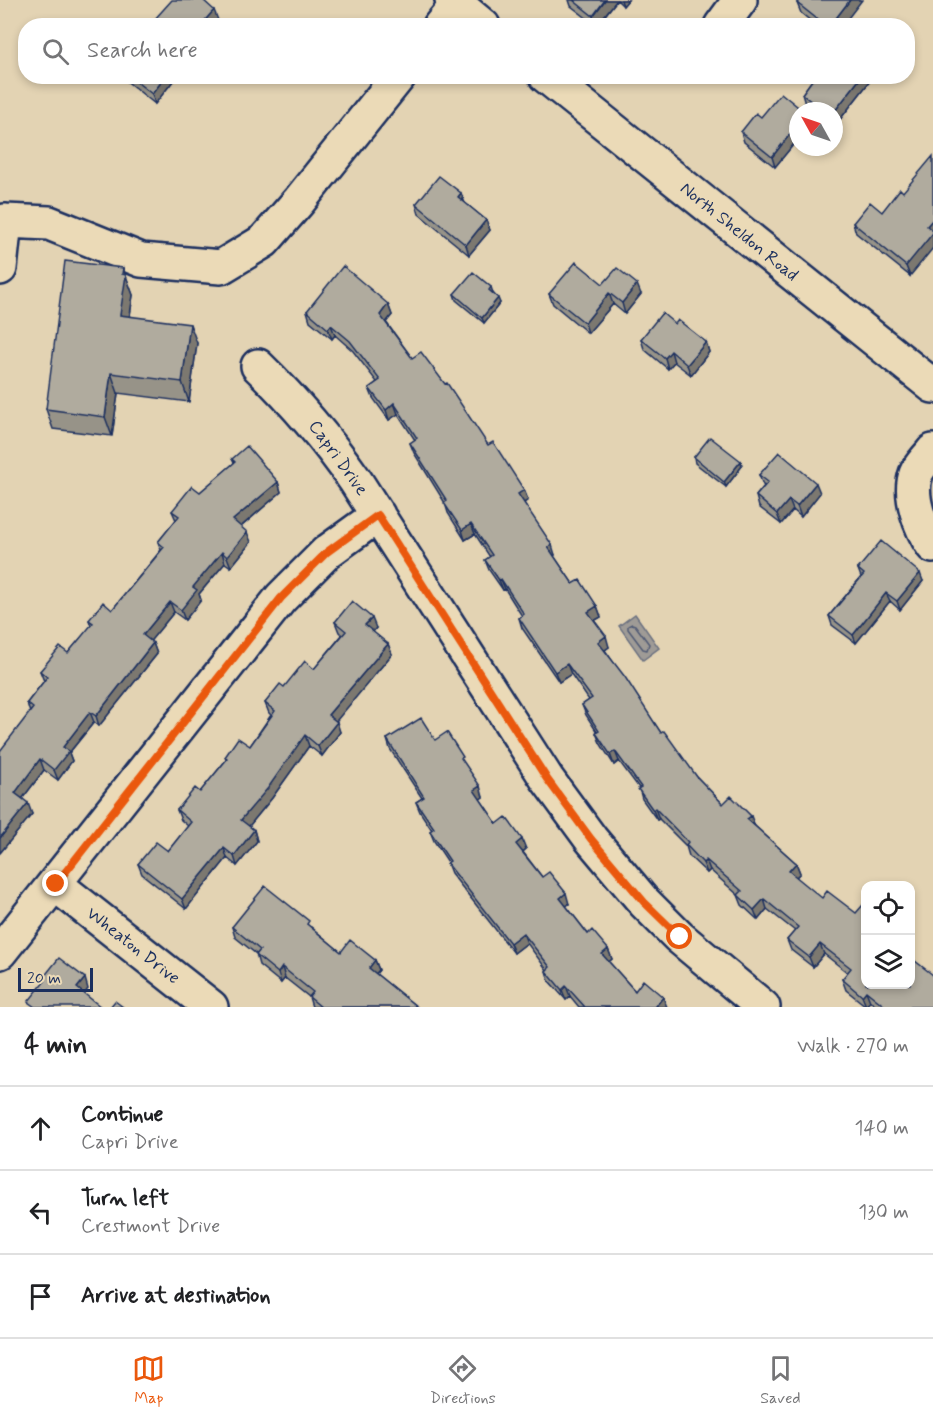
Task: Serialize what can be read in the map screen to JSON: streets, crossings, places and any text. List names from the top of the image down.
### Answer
{
  "streets": {
    "street": ["North Sheldon Road", "Capri Drive", "Wheaton Drive"]
  },
  "scale_bar": "20 m",
  "north": "top left",
  "page": {
    "search": "Search here",
    "scale": "20 m",
    "heading": ["4 min", "Walk · 270 m"],
    "list": [
      ["Continue", "Capri Drive", "140 m"],
      ["Turn left", "Crestmont Drive", "130 m"],
      "Arrive at destination"
    ],
    "nav": ["Map", "Directions", "Saved"]
  }
}
